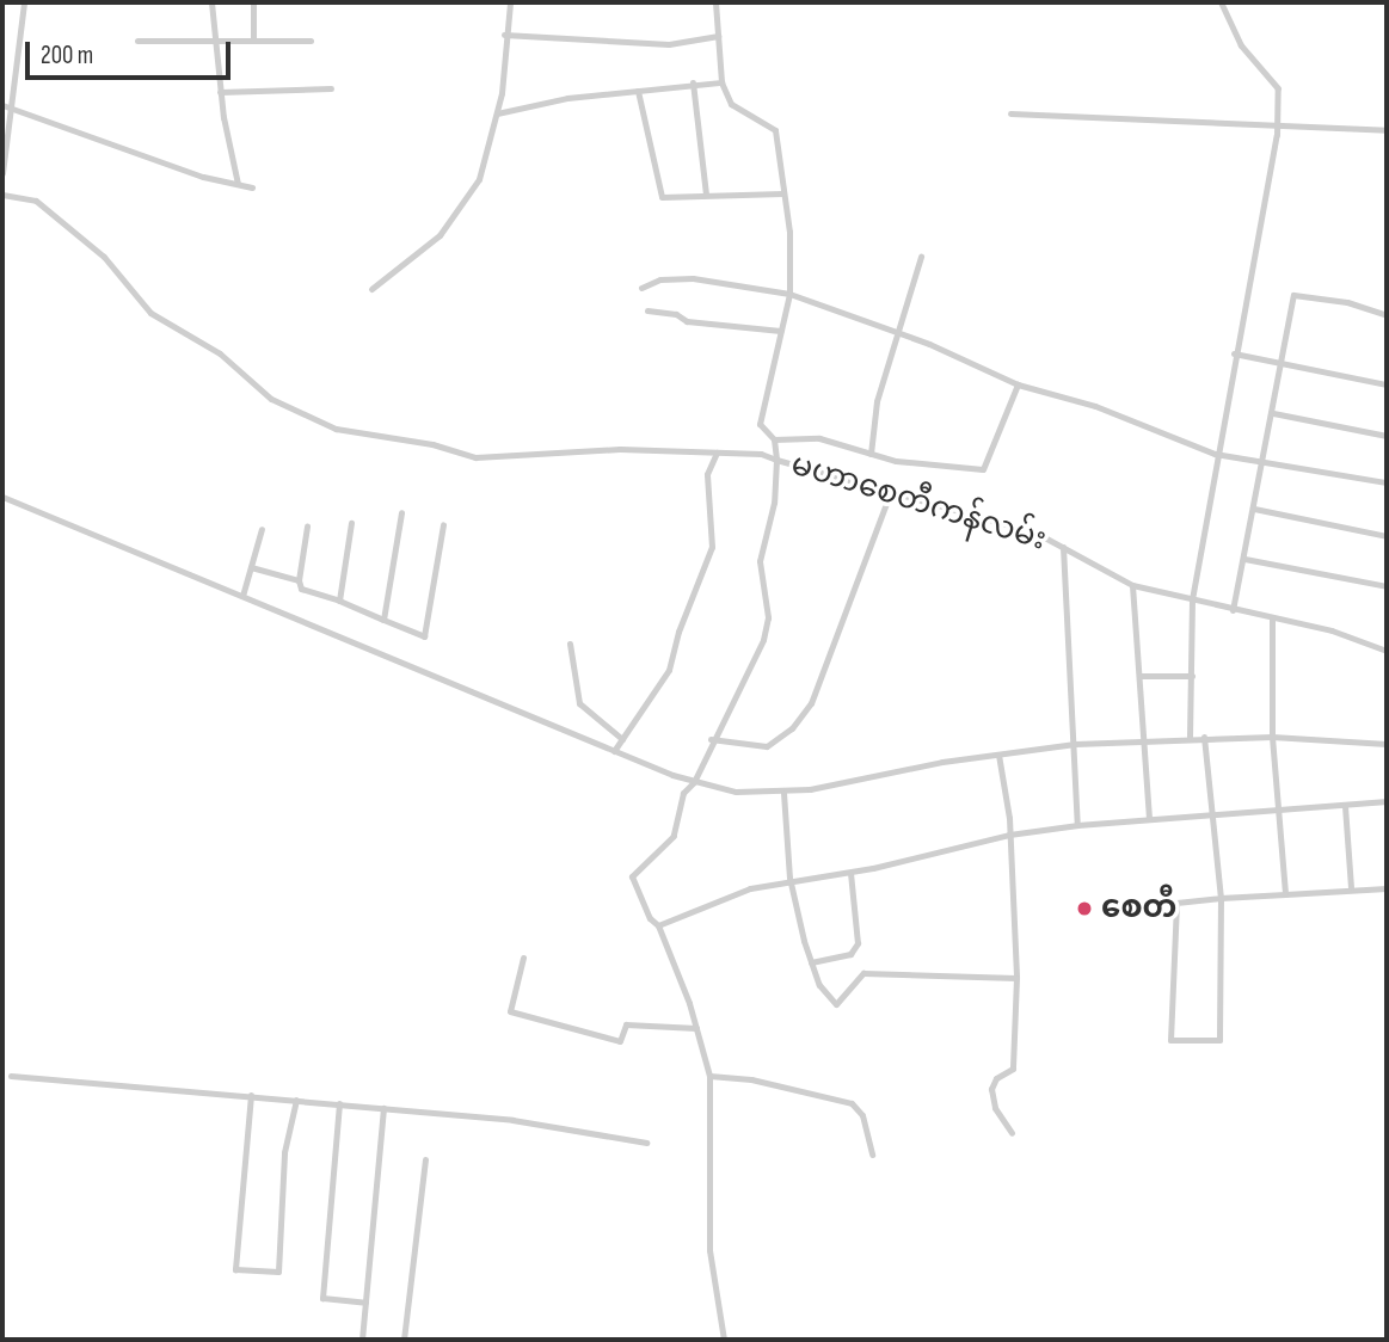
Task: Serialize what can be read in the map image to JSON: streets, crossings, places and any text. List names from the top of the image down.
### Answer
{
  "streets": {
    "street": ["မဟာစေတီကန်လမ်း"]
  },
  "places": ["စေတီ"],
  "scale_bar": "200 m"
}
